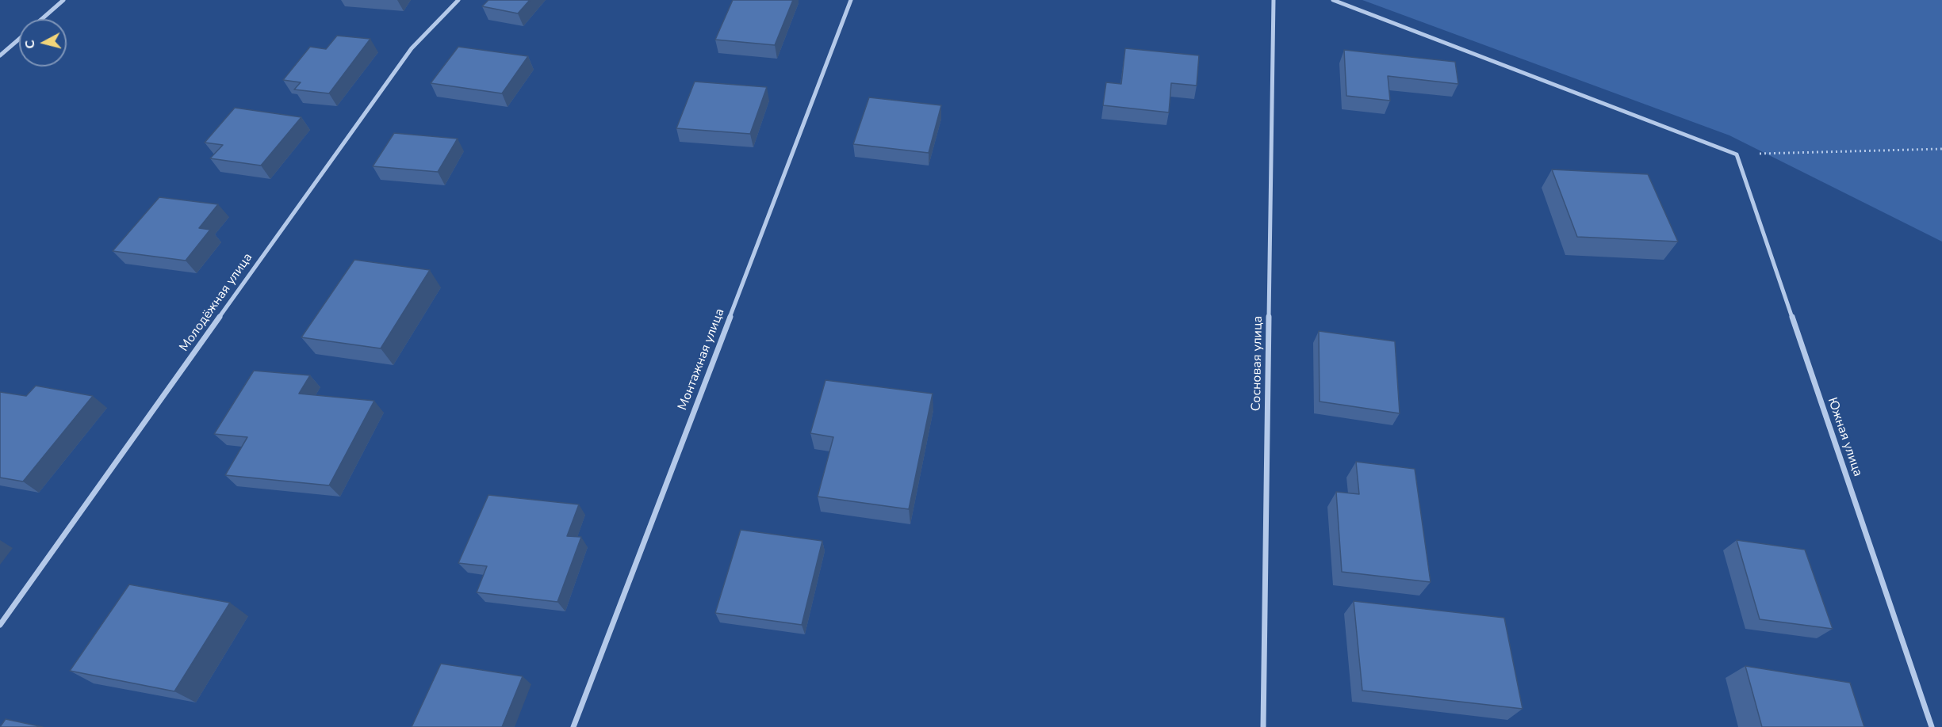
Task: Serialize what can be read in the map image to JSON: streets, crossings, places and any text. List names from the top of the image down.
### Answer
{
  "streets": {
    "street": [
      "Молодёжная улица",
      "Монтажная улица",
      "Сосновая улица",
      "Южная улица"
    ]
  },
  "north": "left"
}
